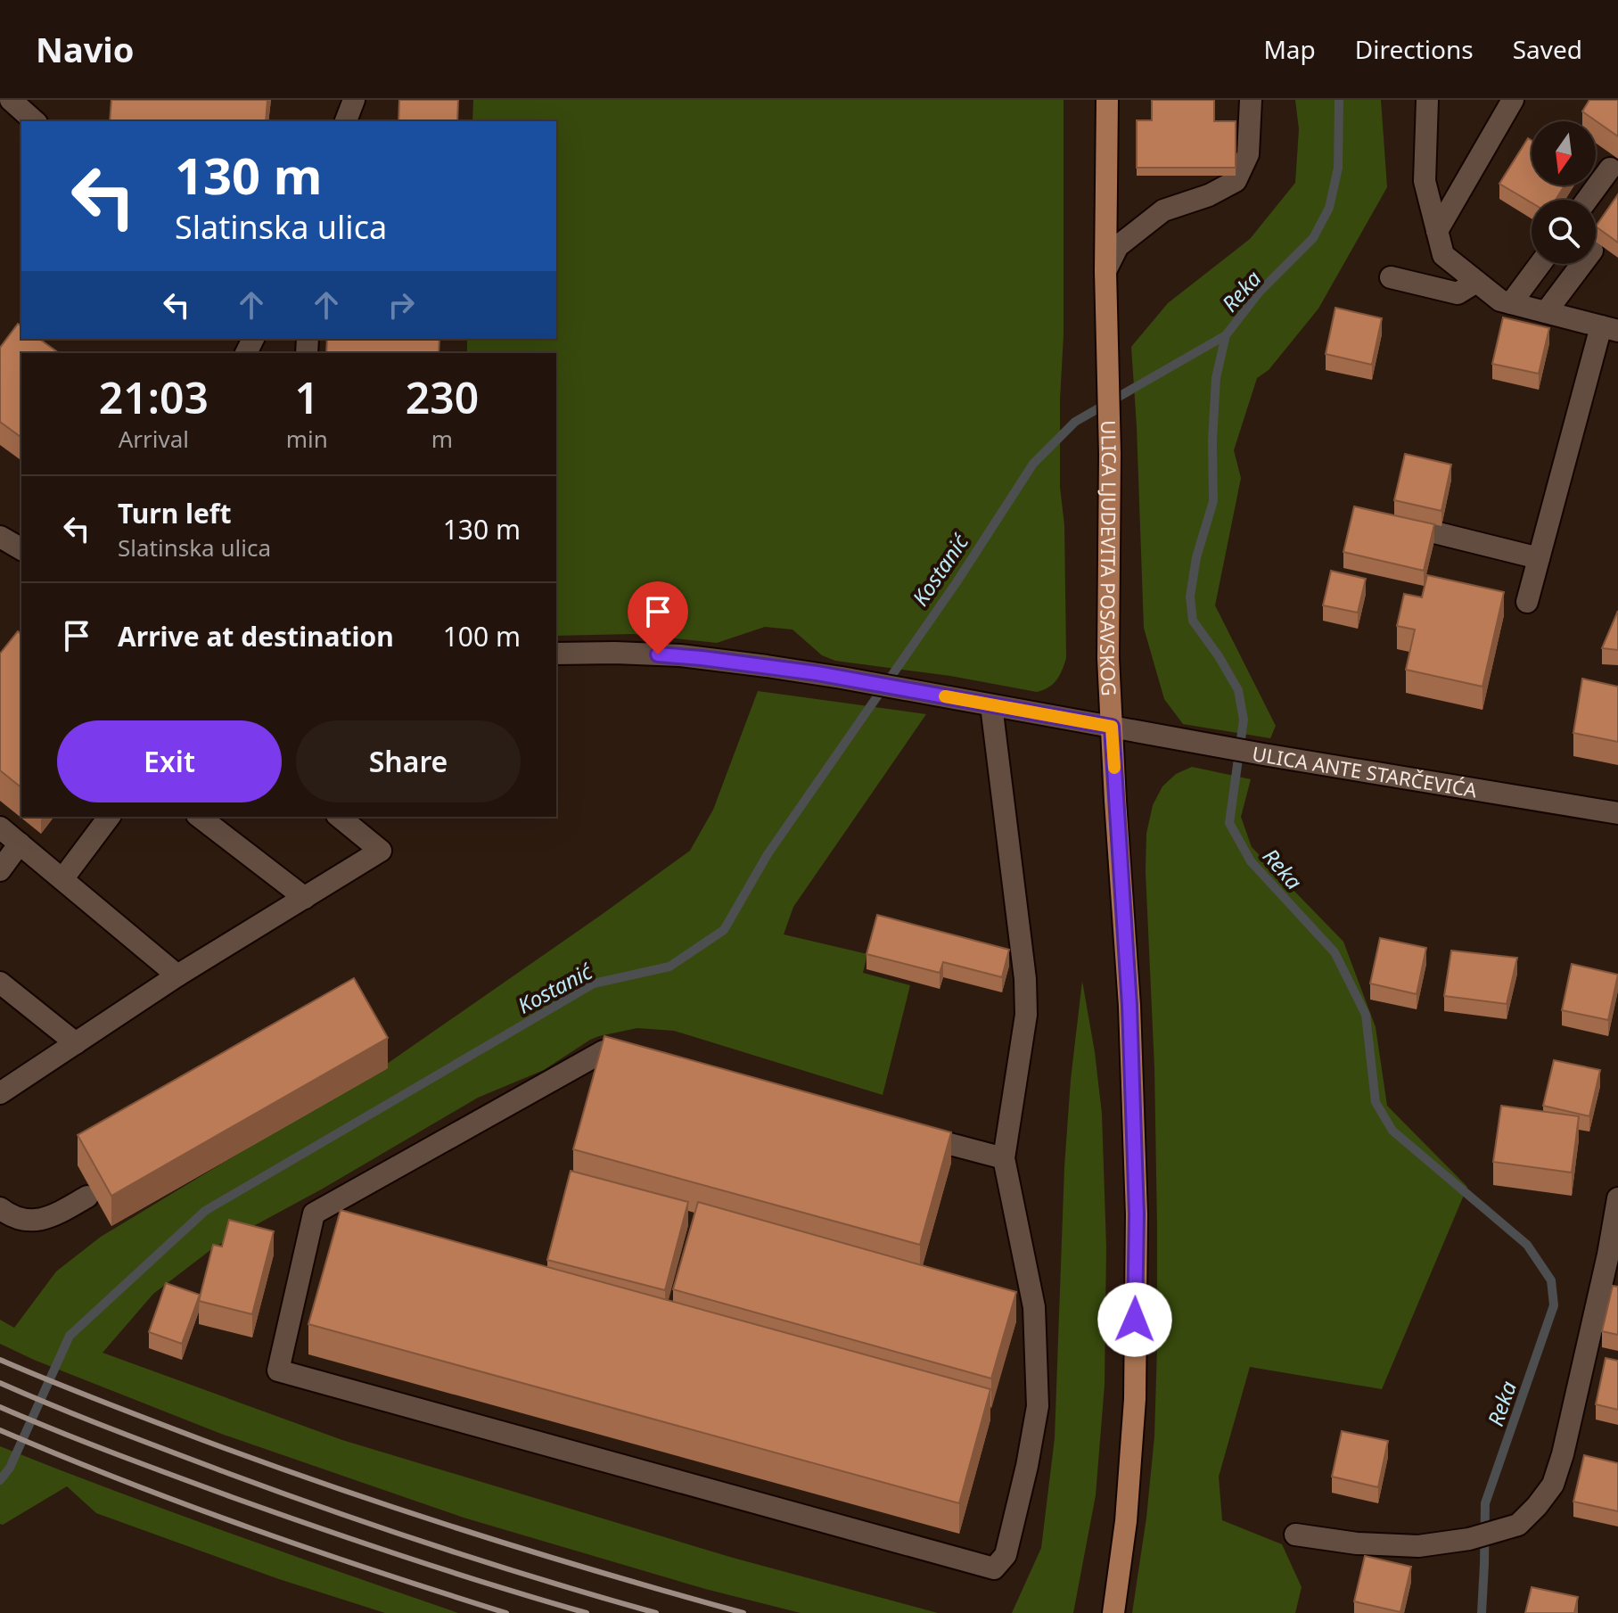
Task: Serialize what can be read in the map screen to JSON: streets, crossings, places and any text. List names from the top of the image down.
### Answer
{
  "streets": {
    "main road": ["ULICA LJUDEVITA POSAVSKOG"],
    "street": ["ULICA ANTE STARČEVIĆA"]
  },
  "crossings": [
    ["ULICA LJUDEVITA POSAVSKOG", "ULICA ANTE STARČEVIĆA"]
  ],
  "water": ["Reka", "Kostanić"],
  "north": "bottom",
  "page": {
    "header": "Navio",
    "nav": ["Map", "Directions", "Saved"],
    "turn": ["130 m", "Slatinska ulica"],
    "eta": [
      "21:03",
      "Arrival",
      "1",
      "min",
      "230",
      "m"
    ],
    "list": [
      {
        "name": "Turn left",
        "note": "Slatinska ulica",
        "value": "130 m"
      },
      {
        "name": "Arrive at destination",
        "value": "100 m"
      }
    ],
    "buttons": ["Exit", "Share"]
  }
}
